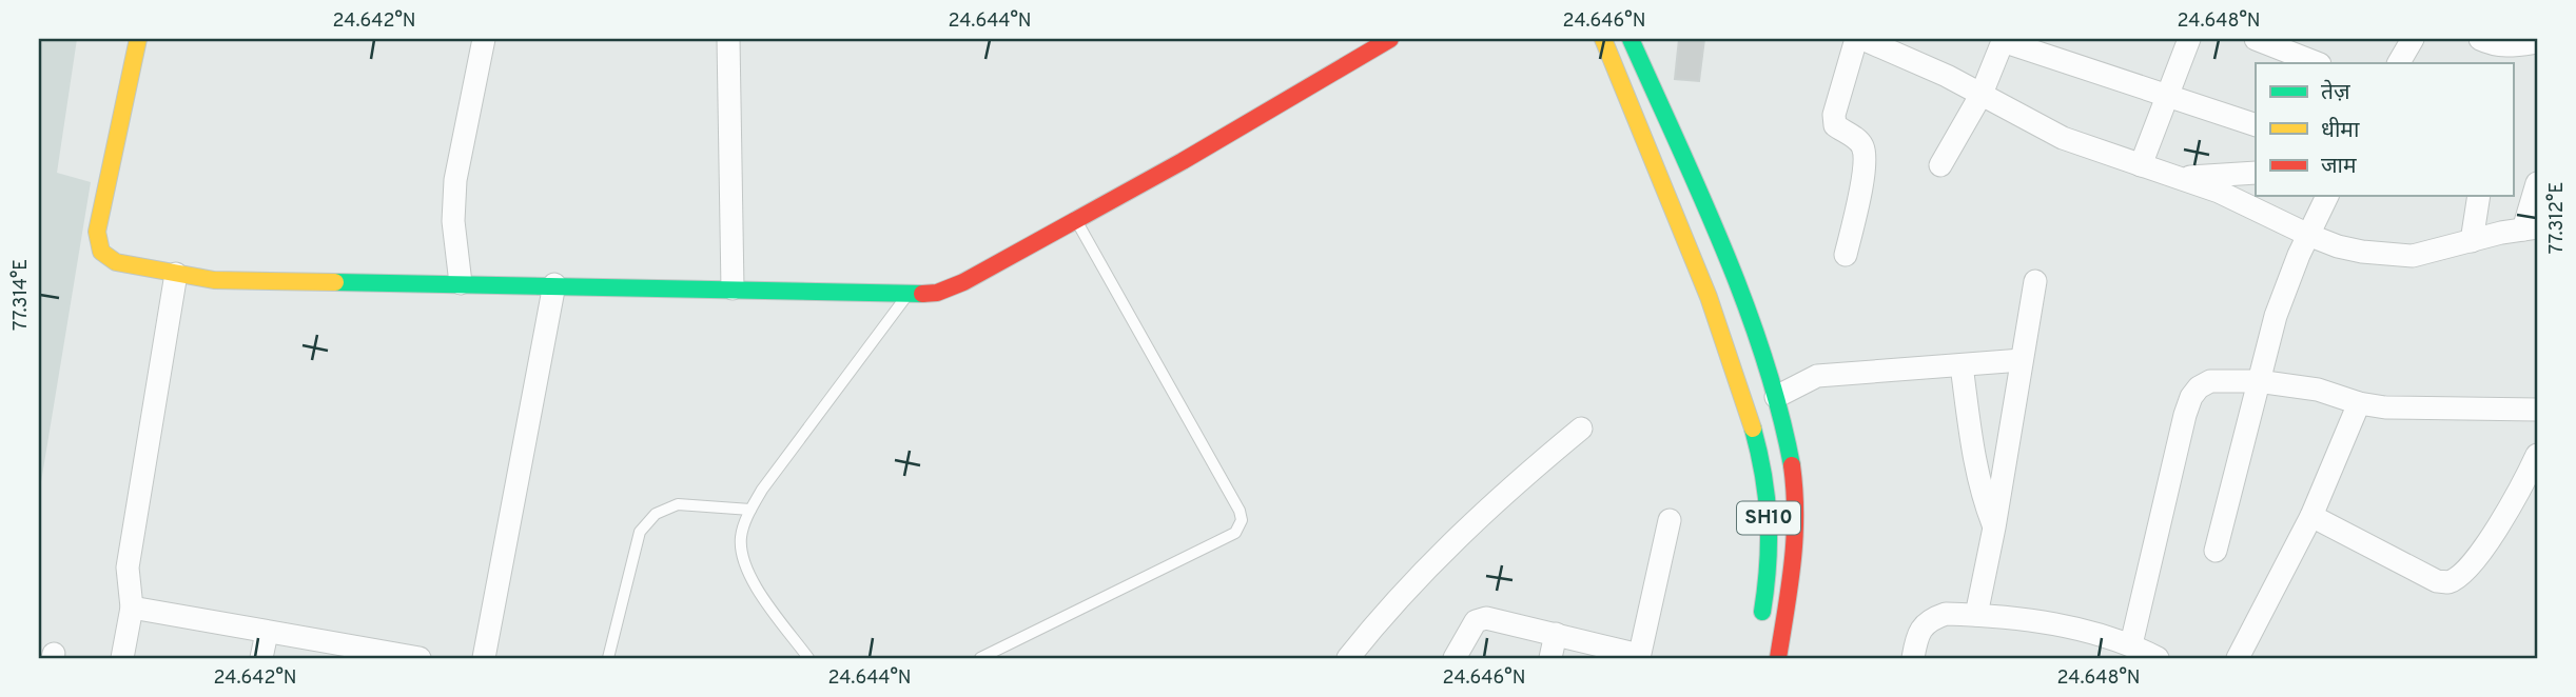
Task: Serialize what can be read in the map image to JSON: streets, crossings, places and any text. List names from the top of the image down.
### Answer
{
  "streets": {
    "street": ["SH10"]
  },
  "legend": ["तेज़", "धीमा", "जाम"],
  "coordinates": [
    "24.642°N",
    "24.644°N",
    "24.646°N",
    "24.648°N",
    "77.312°E",
    "77.314°E"
  ]
}
